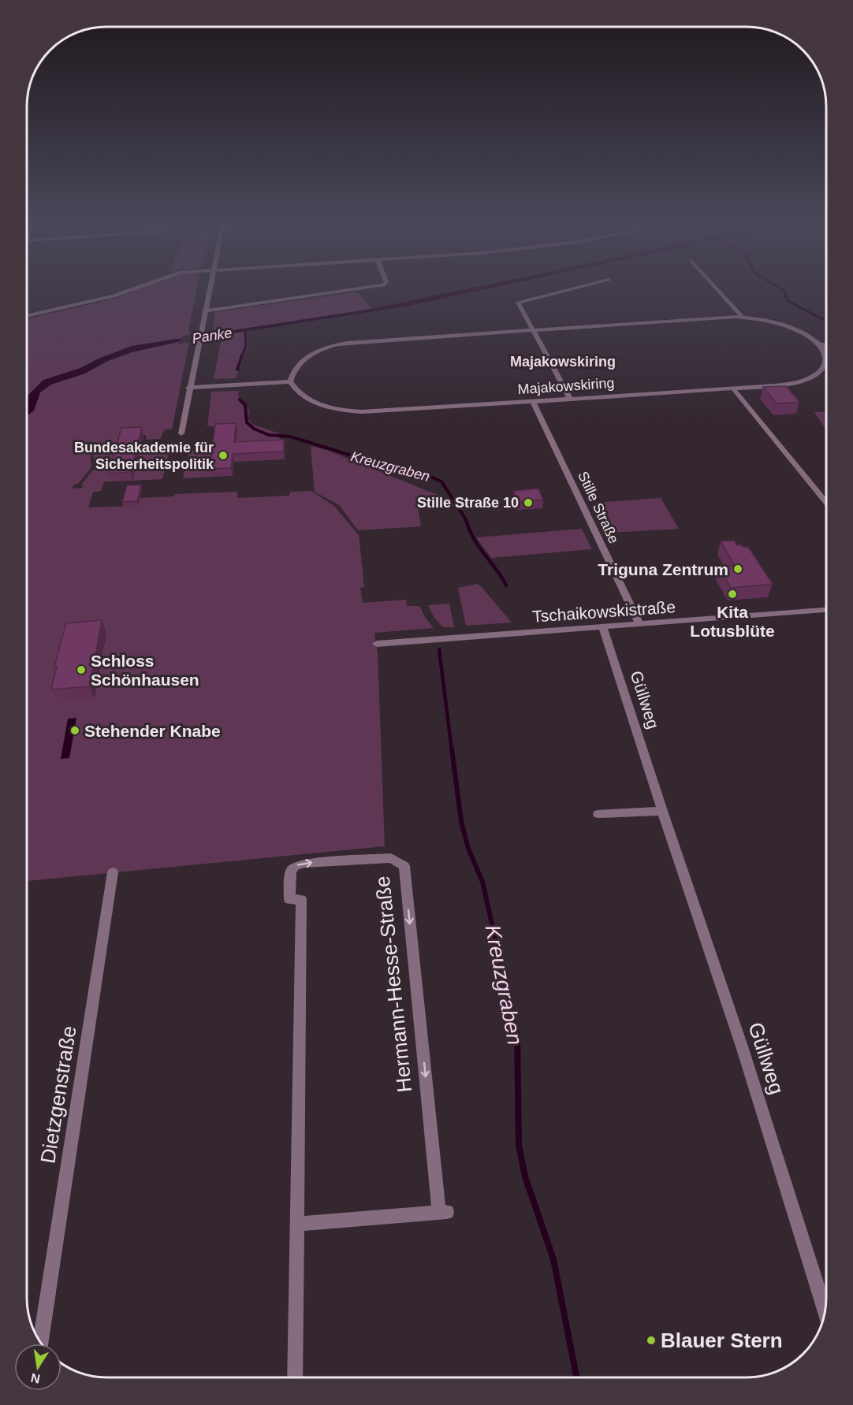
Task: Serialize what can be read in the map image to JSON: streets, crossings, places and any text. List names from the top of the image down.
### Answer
{
  "streets": {
    "street": [
      "Majakowskiring",
      "Stille Straße",
      "Tschaikowskistraße",
      "Güllweg",
      "Hermann-Hesse-Straße",
      "Dietzgenstraße"
    ]
  },
  "crossings": [
    ["Majakowskiring", "Stille Straße"],
    ["Stille Straße", "Tschaikowskistraße"],
    ["Tschaikowskistraße", "Güllweg"]
  ],
  "districts": ["Majakowskiring"],
  "water": ["Panke", "Kreuzgraben"],
  "places": [
    "Bundesakademie für Sicherheitspolitik",
    "Stille Straße 10",
    "Triguna Zentrum",
    "Kita Lotusblüte",
    "Schloss Schönhausen",
    "Stehender Knabe",
    "Blauer Stern"
  ],
  "north": "bottom"
}
